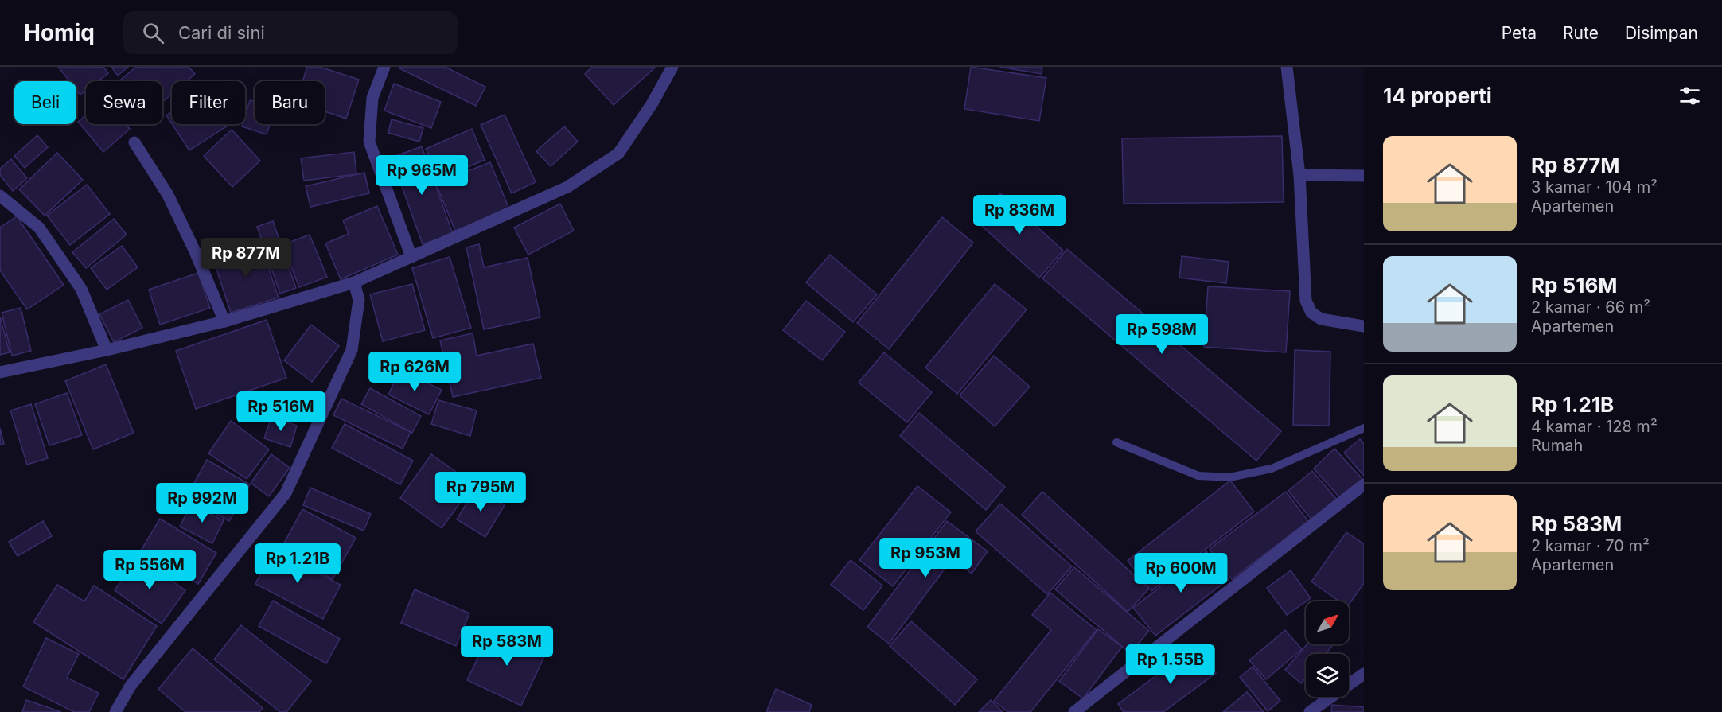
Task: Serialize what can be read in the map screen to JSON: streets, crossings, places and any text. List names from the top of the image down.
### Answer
{
  "north": "top right",
  "page": {
    "header": "Homiq",
    "search": "Cari di sini",
    "nav": ["Peta", "Rute", "Disimpan"],
    "heading": "14 properti",
    "chip": [
      "Beli",
      "Sewa",
      "Filter",
      "Baru"
    ],
    "list": [
      {
        "name": "Rp 877M",
        "note": "3 kamar · 104 m² · Apartemen"
      },
      {
        "name": "Rp 516M",
        "note": "2 kamar · 66 m² · Apartemen"
      },
      {
        "name": "Rp 1.21B",
        "note": "4 kamar · 128 m² · Rumah"
      },
      {
        "name": "Rp 583M",
        "note": "2 kamar · 70 m² · Apartemen"
      }
    ],
    "price": [
      "Rp 965M",
      "Rp 836M",
      "Rp 877M",
      "Rp 598M",
      "Rp 626M",
      "Rp 516M",
      "Rp 795M",
      "Rp 992M",
      "Rp 953M",
      "Rp 1.21B",
      "Rp 556M",
      "Rp 600M",
      "Rp 583M",
      "Rp 1.55B"
    ]
  }
}
